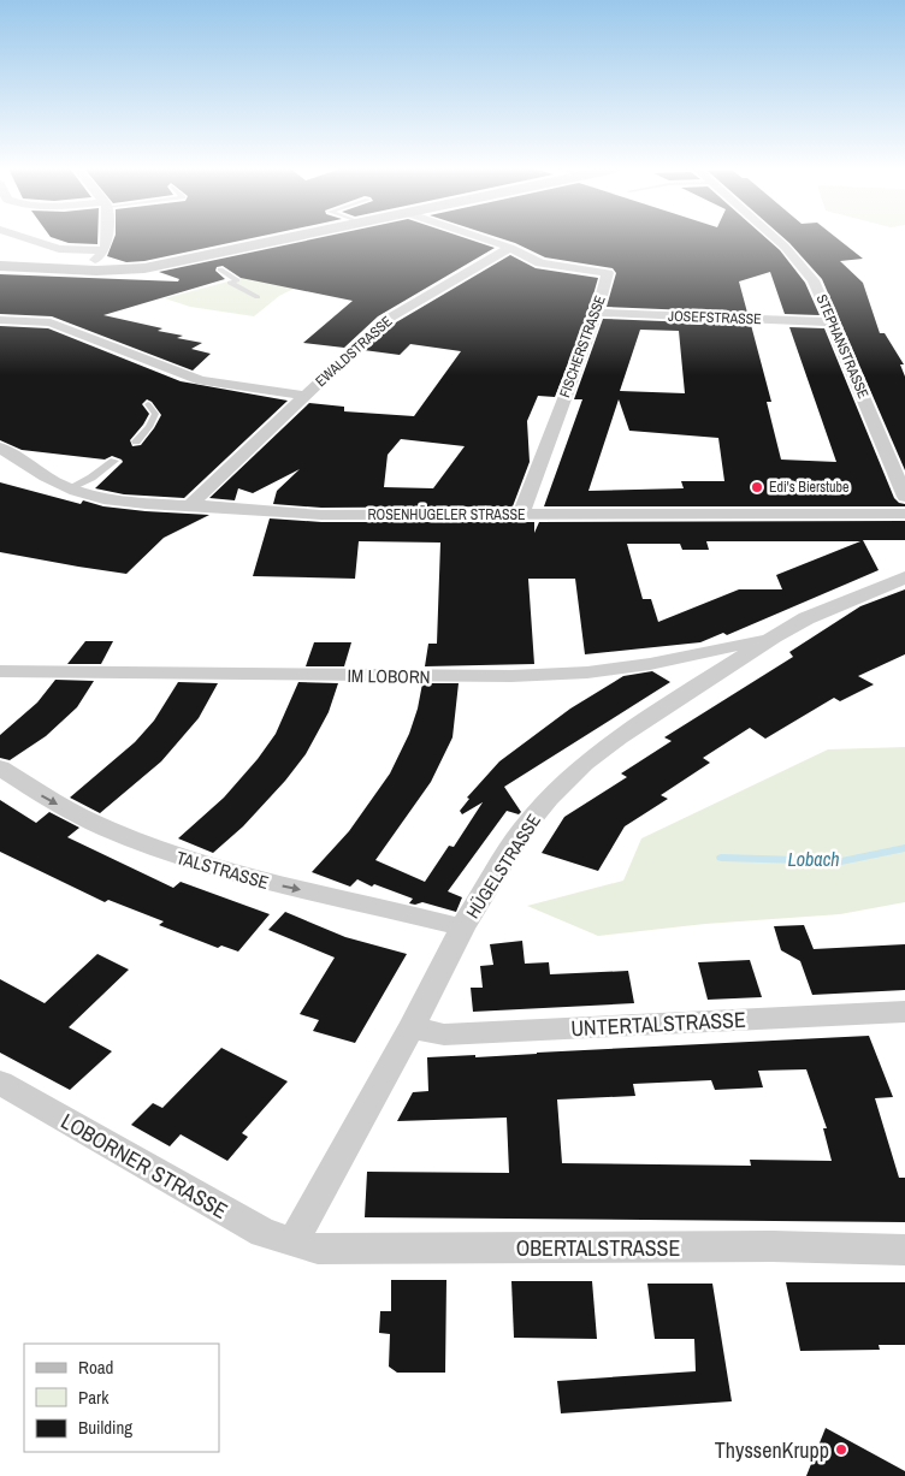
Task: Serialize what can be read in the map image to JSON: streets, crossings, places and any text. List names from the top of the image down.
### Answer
{
  "streets": {
    "street": [
      "JOSEFSTRASSE",
      "FISCHERSTRASSE",
      "STEPHANSTRASSE",
      "EWALDSTRASSE",
      "ROSENHÜGELER STRASSE",
      "IM LOBORN",
      "HÜGELSTRASSE",
      "TALSTRASSE",
      "UNTERTALSTRASSE",
      "LOBORNER STRASSE",
      "OBERTALSTRASSE"
    ]
  },
  "crossings": [
    ["JOSEFSTRASSE", "FISCHERSTRASSE"],
    ["JOSEFSTRASSE", "STEPHANSTRASSE"],
    ["FISCHERSTRASSE", "EWALDSTRASSE"],
    ["FISCHERSTRASSE", "ROSENHÜGELER STRASSE"],
    ["EWALDSTRASSE", "ROSENHÜGELER STRASSE"],
    ["IM LOBORN", "HÜGELSTRASSE"],
    ["HÜGELSTRASSE", "TALSTRASSE"],
    ["HÜGELSTRASSE", "UNTERTALSTRASSE"],
    ["HÜGELSTRASSE", "LOBORNER STRASSE"],
    ["HÜGELSTRASSE", "OBERTALSTRASSE"],
    ["LOBORNER STRASSE", "OBERTALSTRASSE"]
  ],
  "one_way": ["TALSTRASSE"],
  "water": ["Lobach"],
  "places": ["Edi's Bierstube", "ThyssenKrupp"],
  "legend": ["Road", "Park", "Building"]
}
